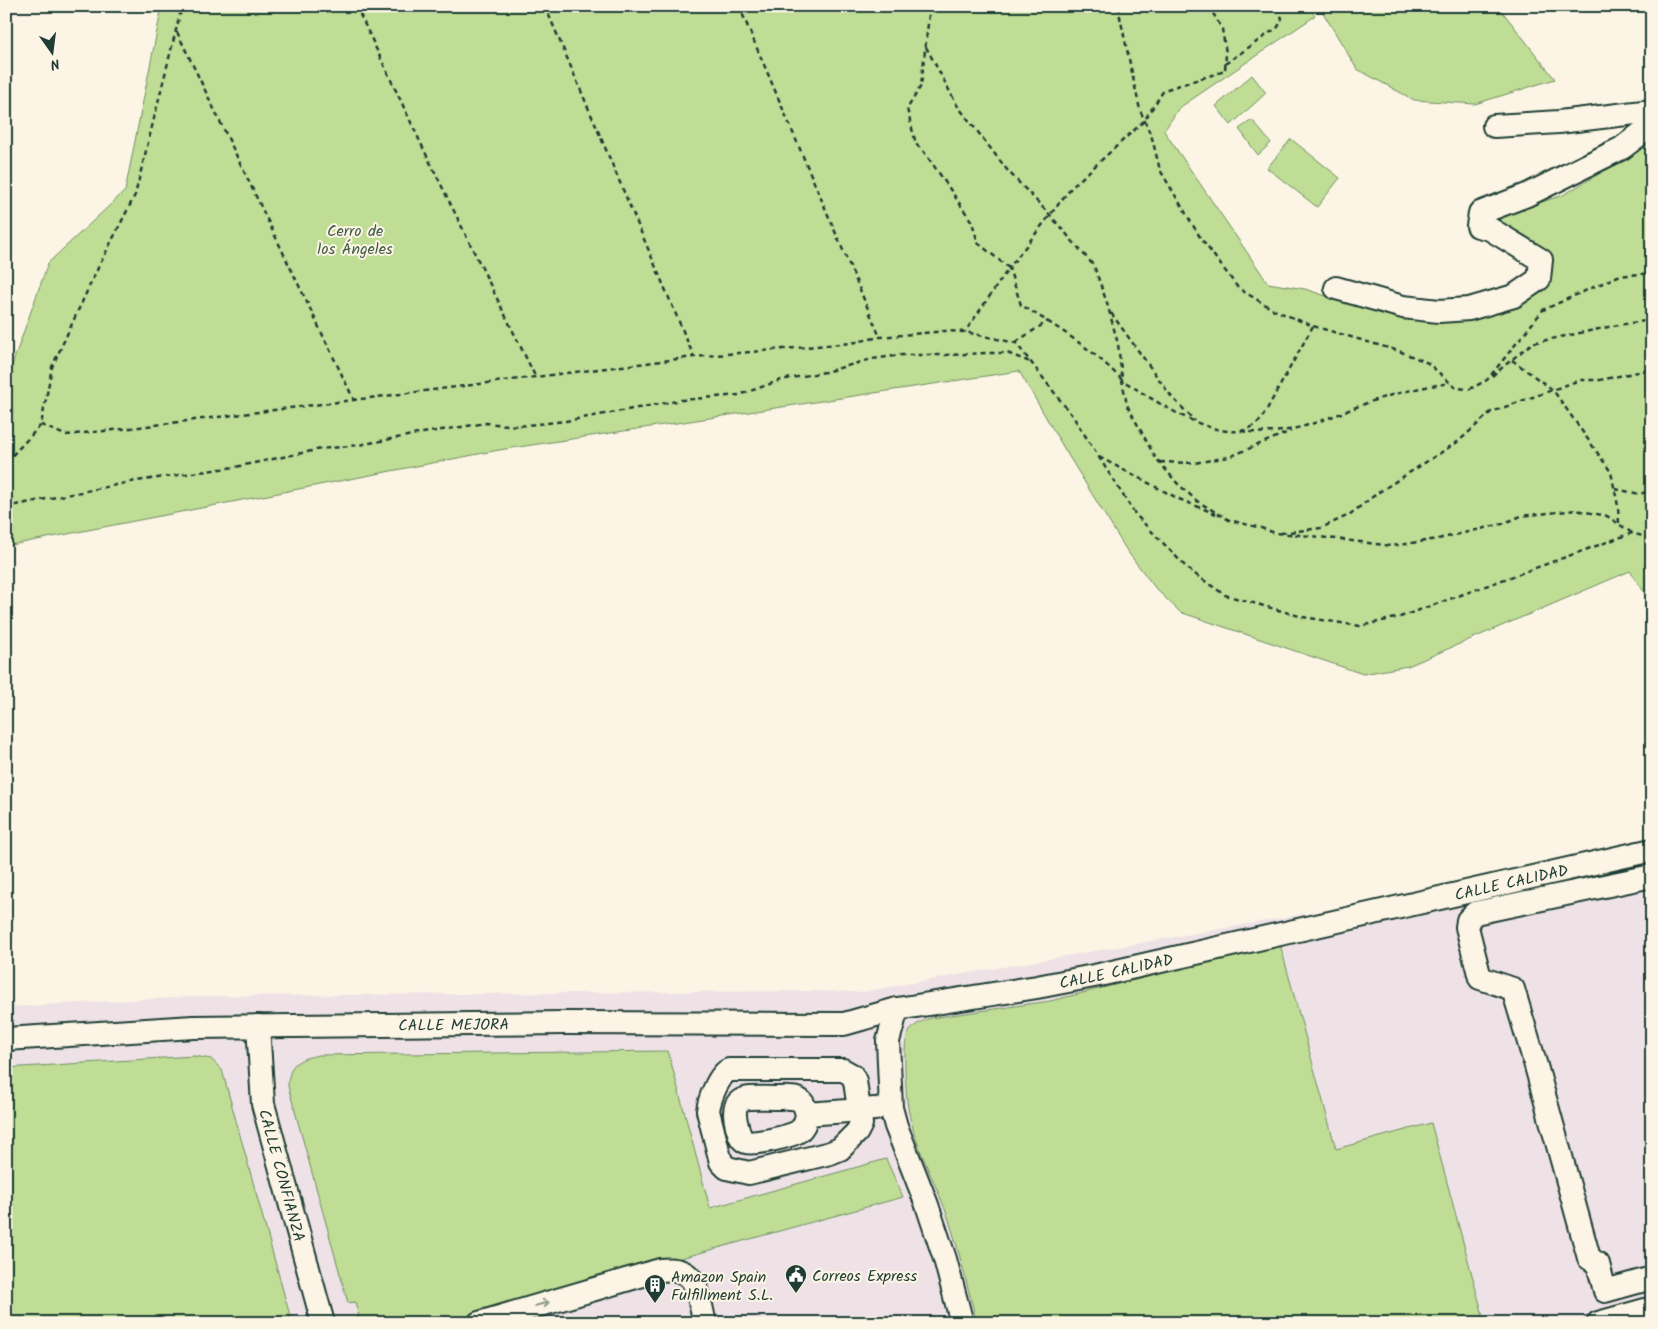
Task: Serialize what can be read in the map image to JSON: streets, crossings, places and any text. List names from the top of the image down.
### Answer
{
  "streets": {
    "street": ["CALLE CALIDAD", "CALLE MEJORA", "CALLE CONFIANZA"]
  },
  "crossings": [
    ["CALLE CALIDAD", "CALLE MEJORA"],
    ["CALLE MEJORA", "CALLE CONFIANZA"]
  ],
  "parks": ["Cerro de los Ángeles"],
  "places": {
    "public building": ["Correos Express"],
    "building": ["Amazon Spain Fulfillment S.L."]
  },
  "north": "bottom"
}
